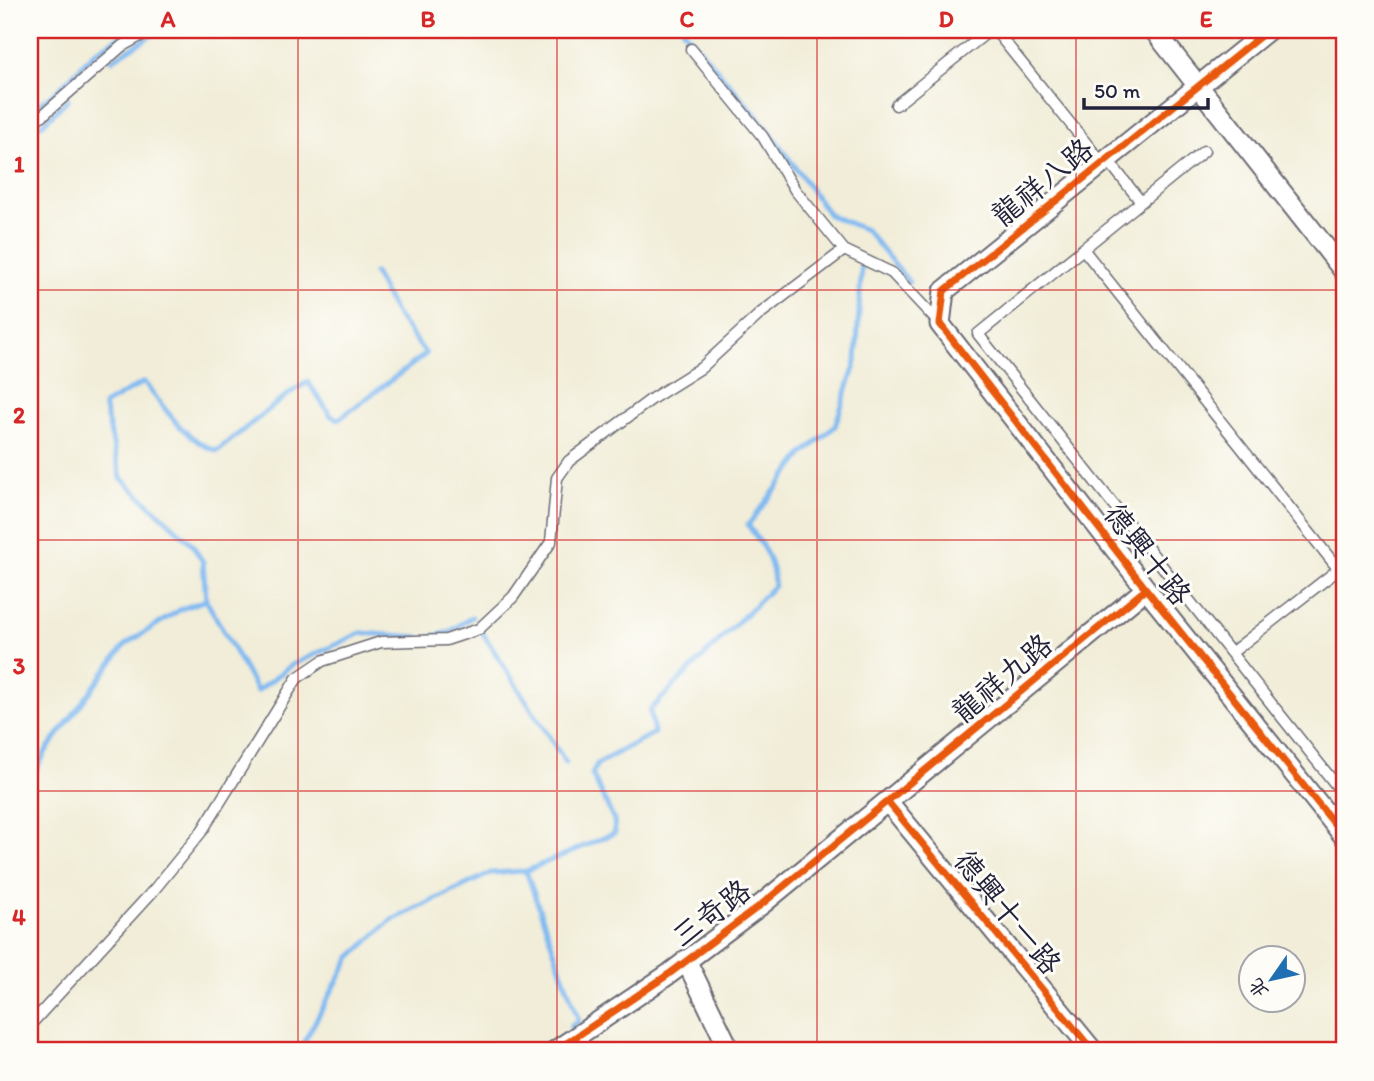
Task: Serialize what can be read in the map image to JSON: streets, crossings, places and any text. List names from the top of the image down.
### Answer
{
  "streets": {
    "street": [
      "龍祥八路",
      "德興十路",
      "龍祥九路",
      "德興十一路",
      "三奇路"
    ]
  },
  "crossings": [
    ["龍祥八路", "德興十路"],
    ["德興十路", "龍祥九路"],
    ["龍祥九路", "德興十一路"],
    ["龍祥九路", "三奇路"],
    ["德興十一路", "三奇路"]
  ],
  "scale_bar": "50 m",
  "north": "bottom left",
  "grid": {
    "columns": [
      "A",
      "B",
      "C",
      "D",
      "E"
    ],
    "rows": [
      "1",
      "2",
      "3",
      "4"
    ]
  }
}
